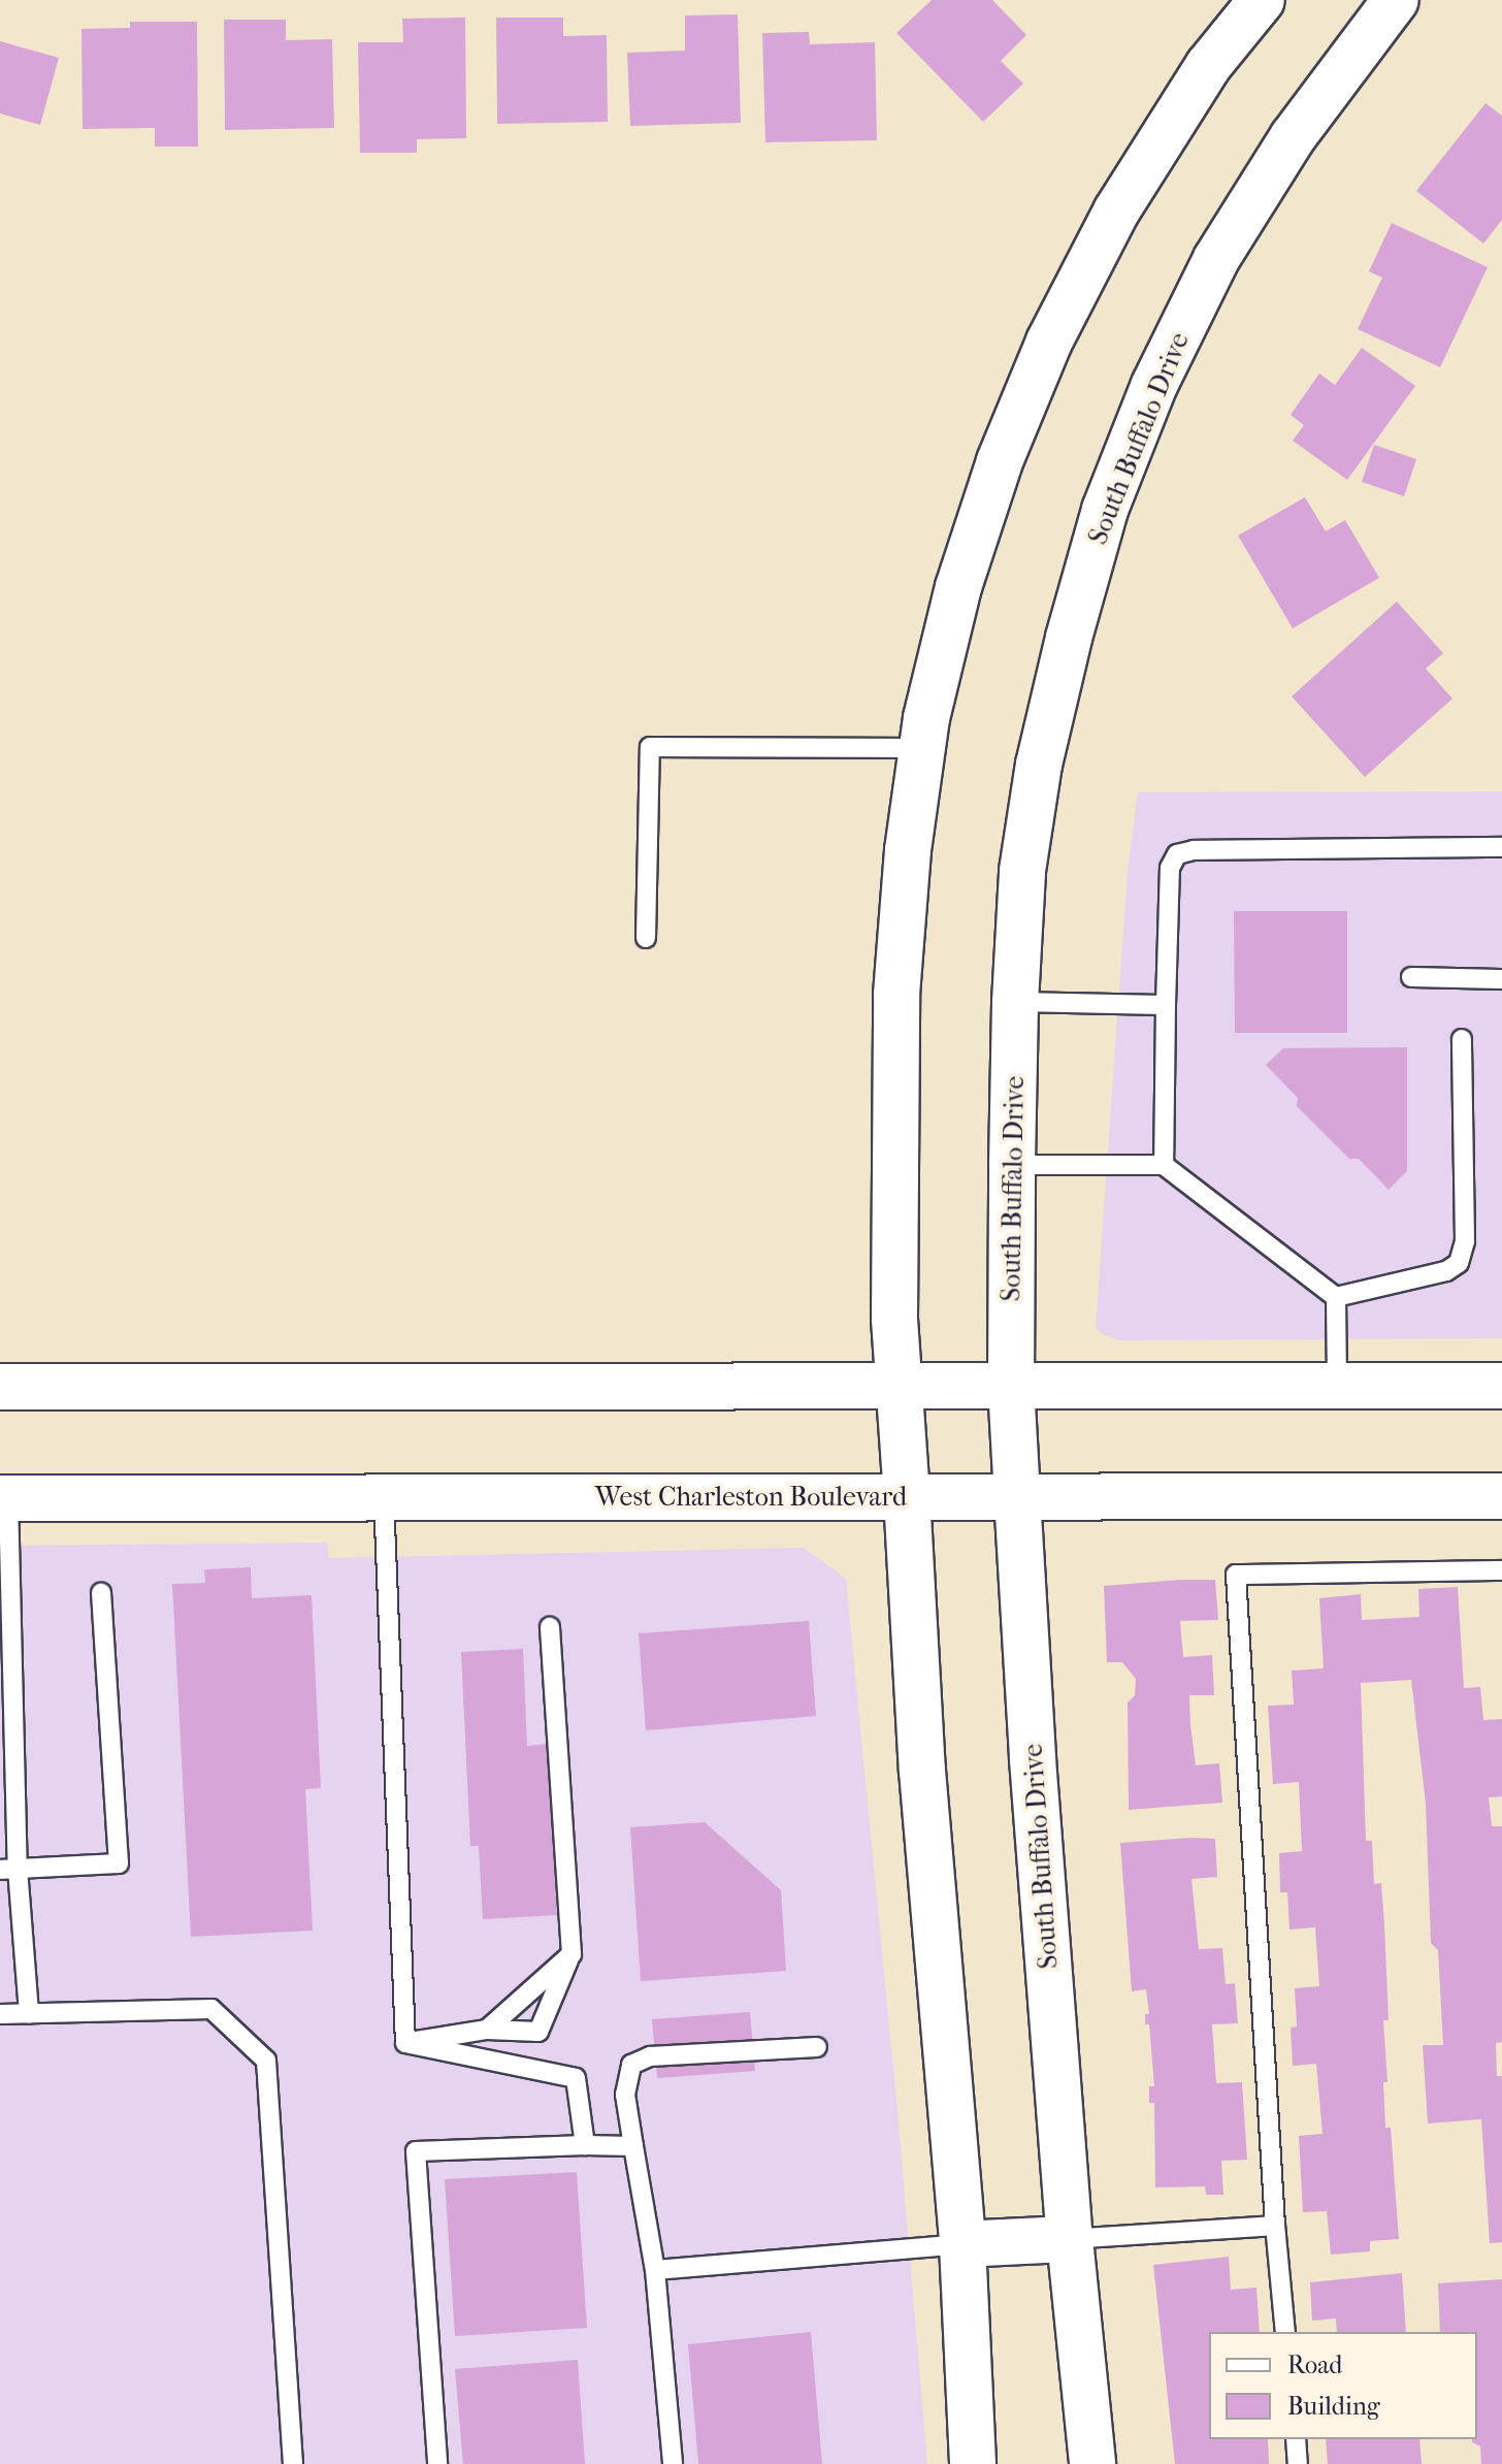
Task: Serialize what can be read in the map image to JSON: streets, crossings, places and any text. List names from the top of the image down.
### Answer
{
  "streets": {
    "main road": ["South Buffalo Drive", "West Charleston Boulevard"]
  },
  "crossings": [
    ["South Buffalo Drive", "West Charleston Boulevard"]
  ],
  "legend": ["Road", "Building"]
}
